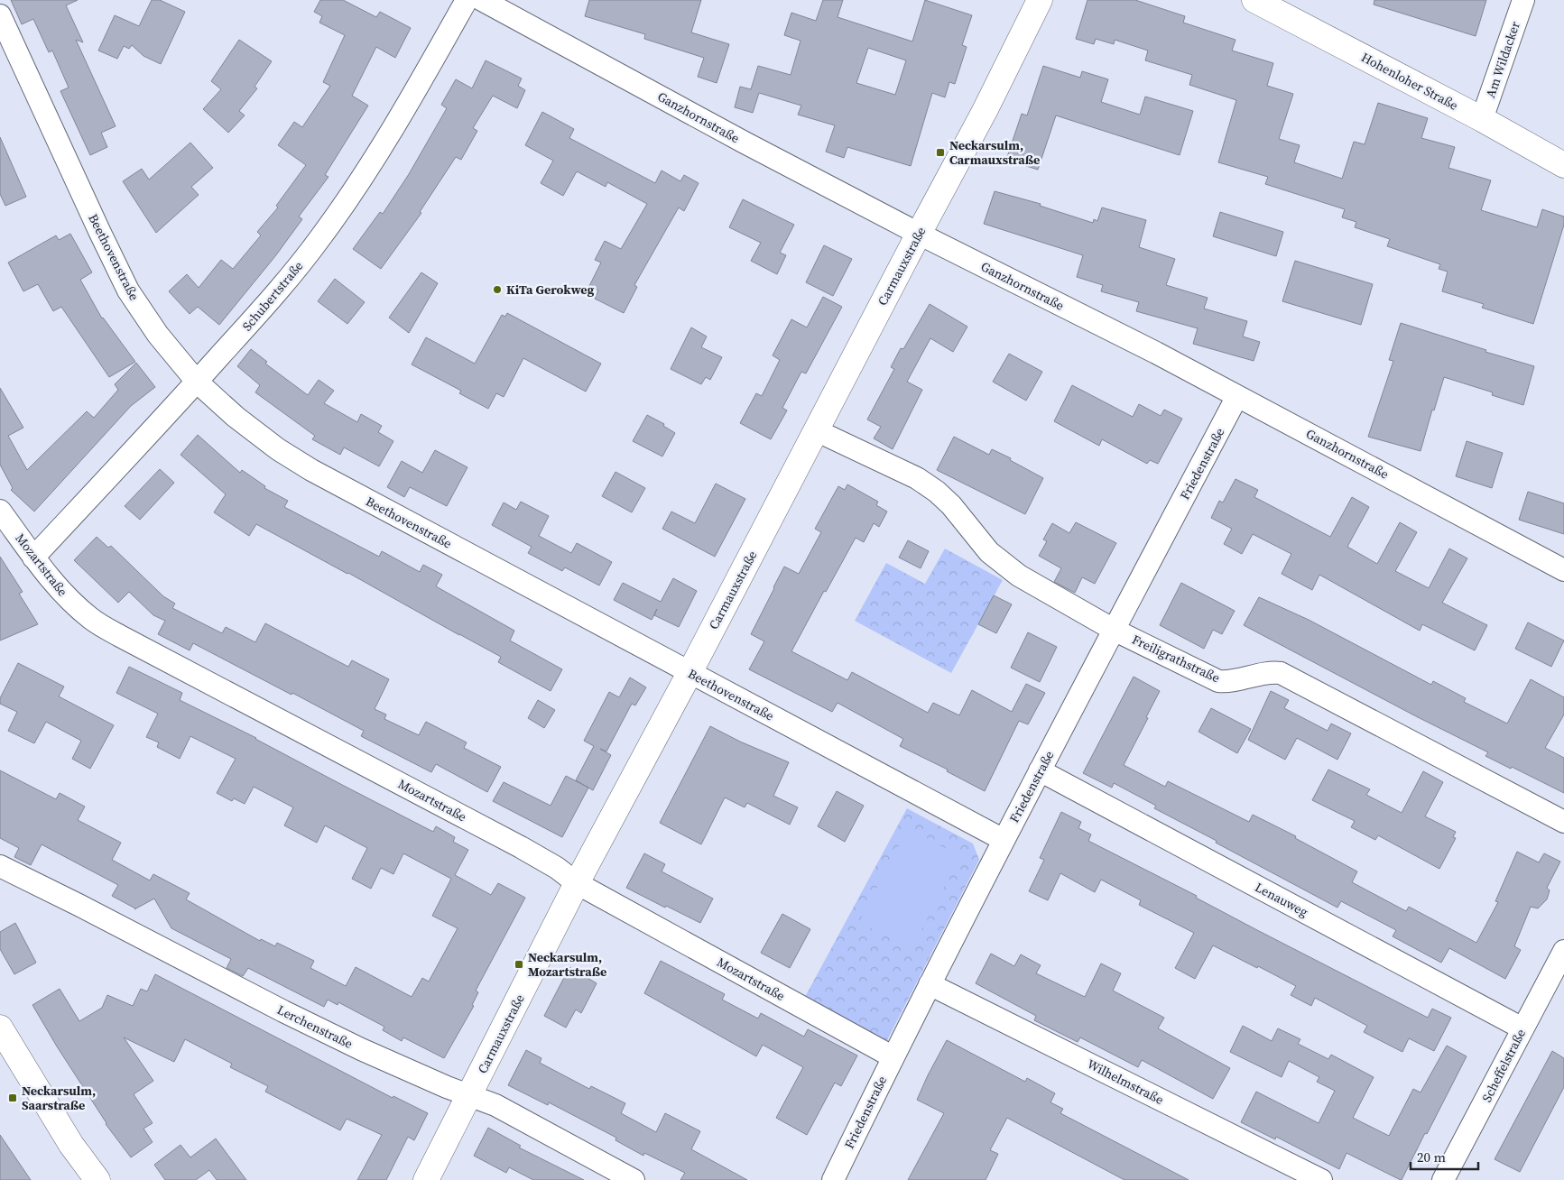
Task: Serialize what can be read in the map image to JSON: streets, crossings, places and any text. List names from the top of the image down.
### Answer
{
  "streets": {
    "street": [
      "Am Wildacker",
      "Hohenloher Straße",
      "Ganzhornstraße",
      "Beethovenstraße",
      "Carmauxstraße",
      "Schubertstraße",
      "Friedenstraße",
      "Mozartstraße",
      "Freiligrathstraße",
      "Lenauweg",
      "Lerchenstraße",
      "Scheffelstraße",
      "Wilhelmstraße"
    ]
  },
  "crossings": [
    ["Am Wildacker", "Hohenloher Straße"],
    ["Ganzhornstraße", "Carmauxstraße"],
    ["Ganzhornstraße", "Friedenstraße"],
    ["Beethovenstraße", "Carmauxstraße"],
    ["Beethovenstraße", "Schubertstraße"],
    ["Beethovenstraße", "Friedenstraße"],
    ["Carmauxstraße", "Mozartstraße"],
    ["Carmauxstraße", "Freiligrathstraße"],
    ["Carmauxstraße", "Lerchenstraße"],
    ["Schubertstraße", "Mozartstraße"],
    ["Friedenstraße", "Mozartstraße"],
    ["Friedenstraße", "Freiligrathstraße"],
    ["Friedenstraße", "Lenauweg"],
    ["Friedenstraße", "Wilhelmstraße"],
    ["Lenauweg", "Scheffelstraße"]
  ],
  "places": {
    "transit": ["Neckarsulm, Carmauxstraße", "Neckarsulm, Mozartstraße", "Neckarsulm, Saarstraße"],
    "other": ["KiTa Gerokweg"]
  },
  "scale_bar": "20 m"
}
